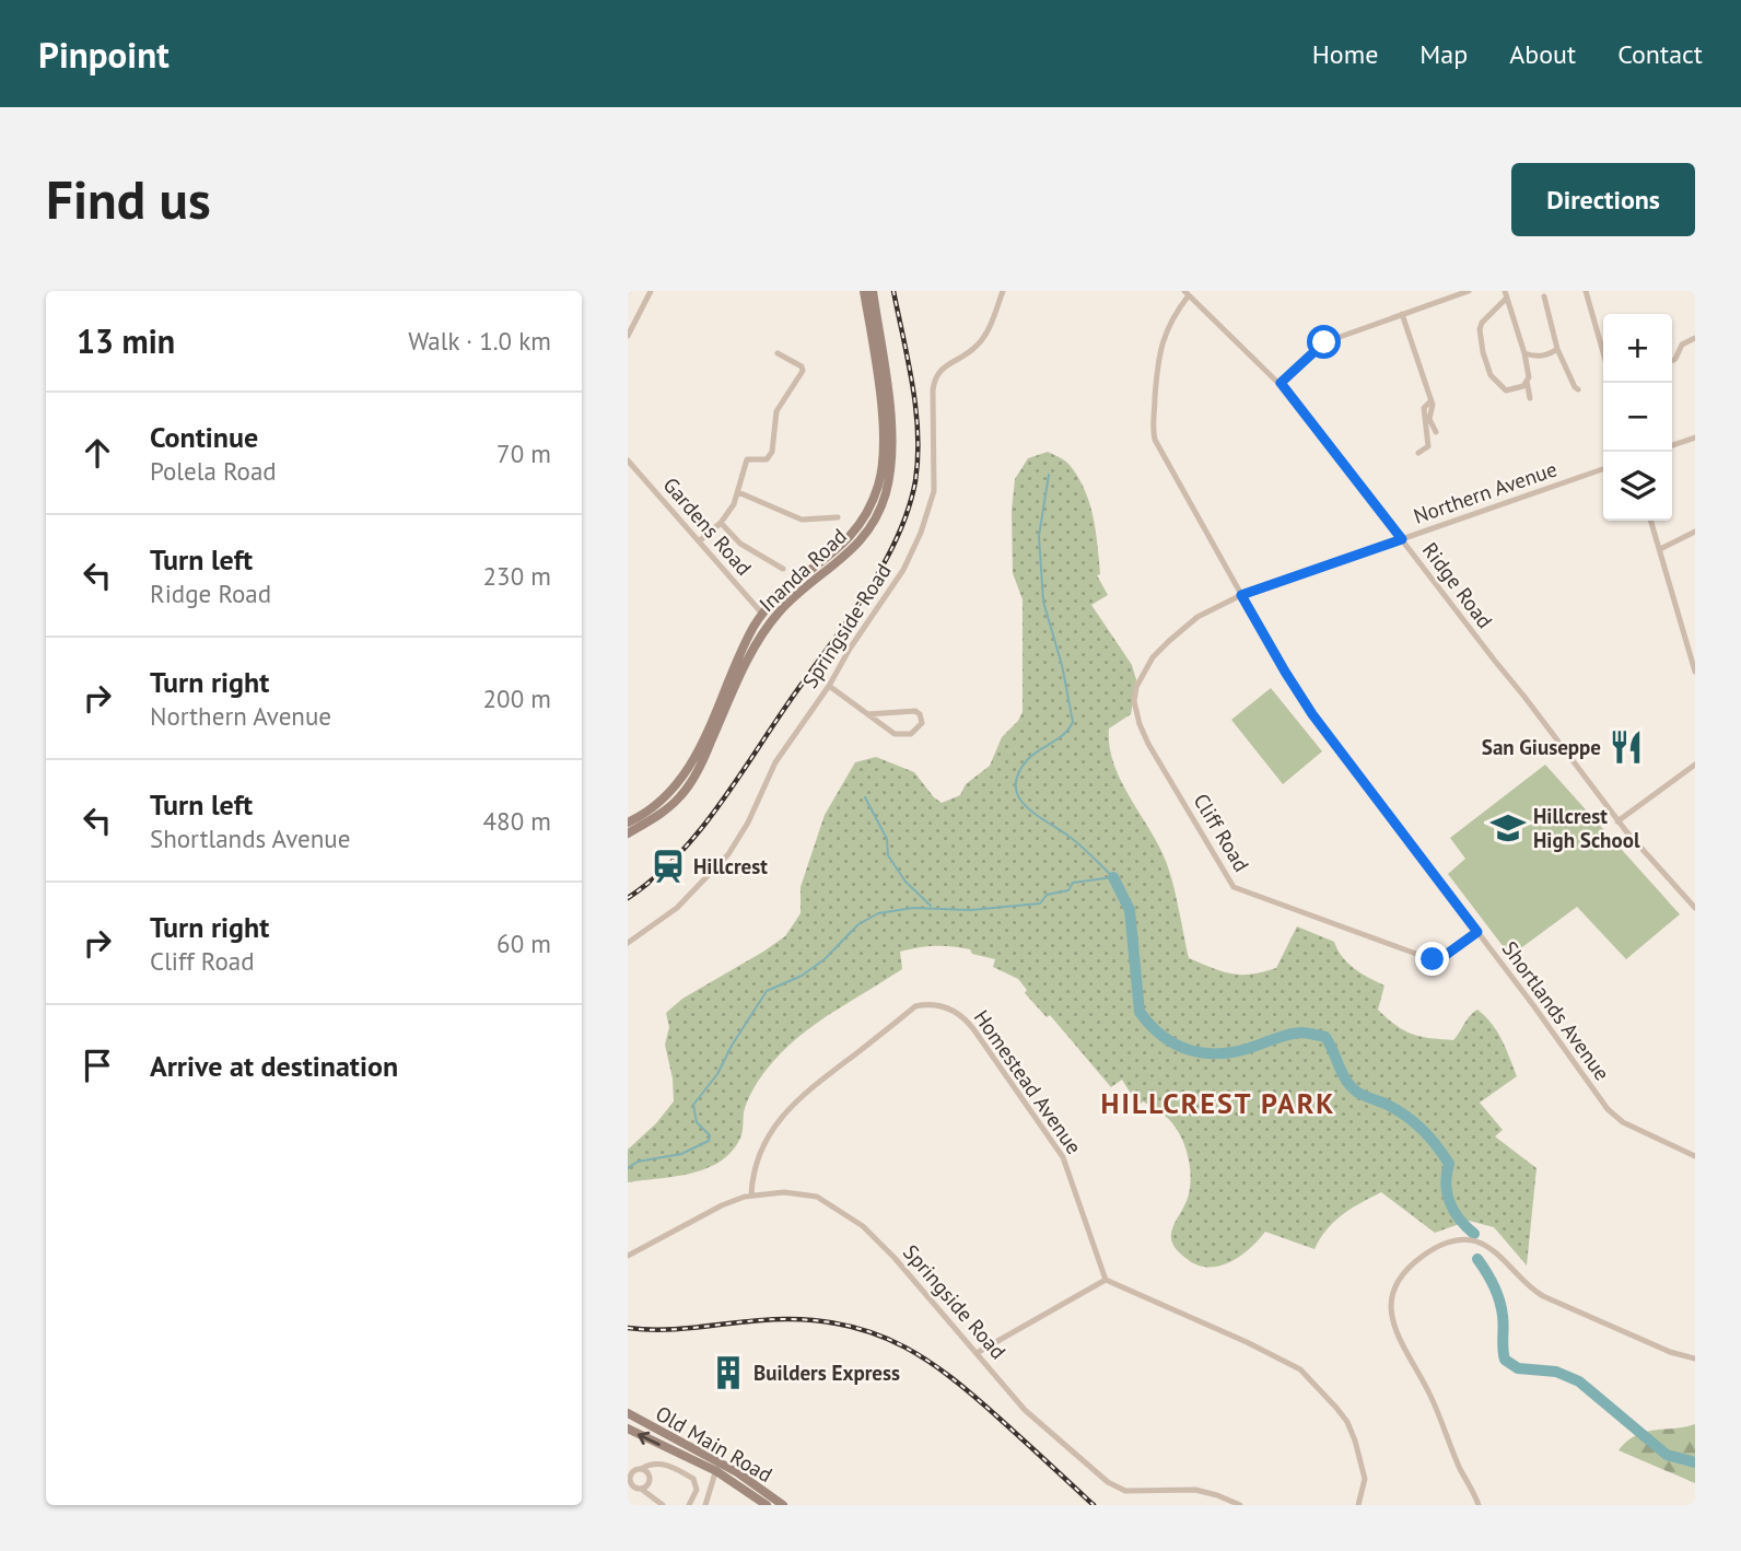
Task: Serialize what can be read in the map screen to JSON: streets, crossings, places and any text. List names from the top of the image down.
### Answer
{
  "streets": {
    "main road": ["Inanda Road", "Old Main Road"],
    "street": [
      "Northern Avenue",
      "Gardens Road",
      "Ridge Road",
      "Springside Road",
      "Cliff Road",
      "Shortlands Avenue",
      "Homestead Avenue"
    ]
  },
  "crossings": [
    ["Northern Avenue", "Ridge Road"],
    ["Northern Avenue", "Cliff Road"],
    ["Northern Avenue", "Shortlands Avenue"],
    ["Gardens Road", "Inanda Road"],
    ["Ridge Road", "Shortlands Avenue"],
    ["Springside Road", "Homestead Avenue"],
    ["Cliff Road", "Shortlands Avenue"]
  ],
  "districts": ["HILLCREST PARK"],
  "places": {
    "restaurant": ["San Giuseppe"],
    "school or university": ["Hillcrest High School"],
    "station": ["Hillcrest"],
    "building": ["Builders Express"]
  },
  "page": {
    "header": "Pinpoint",
    "nav": [
      "Home",
      "Map",
      "About",
      "Contact"
    ],
    "buttons": "Directions",
    "title": "Find us",
    "heading": ["13 min", "Walk · 1.0 km"],
    "map_buttons": ["+", "−"],
    "list": [
      ["Continue", "Polela Road", "70 m"],
      ["Turn left", "Ridge Road", "230 m"],
      ["Turn right", "Northern Avenue", "200 m"],
      ["Turn left", "Shortlands Avenue", "480 m"],
      ["Turn right", "Cliff Road", "60 m"],
      "Arrive at destination"
    ]
  }
}
